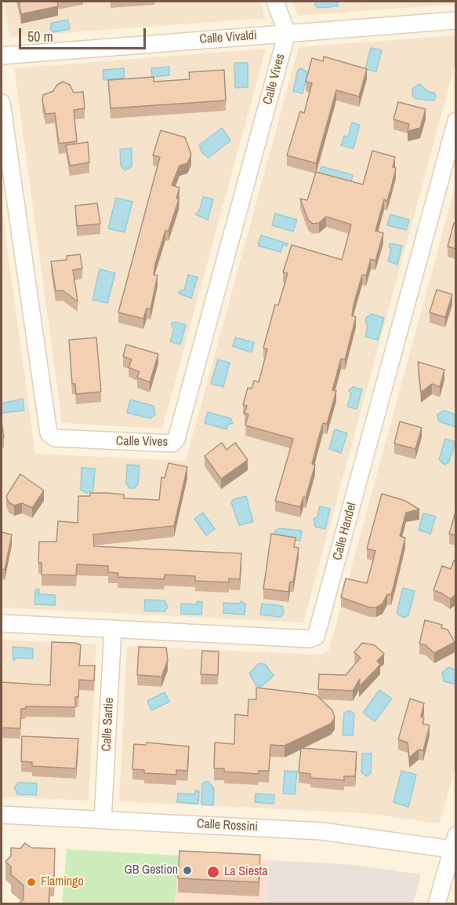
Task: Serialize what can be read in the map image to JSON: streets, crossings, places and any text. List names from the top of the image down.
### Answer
{
  "streets": {
    "street": [
      "Calle Vivaldi",
      "Calle Vives",
      "Calle Handel",
      "Calle Sartie",
      "Calle Rossini"
    ]
  },
  "crossings": [
    ["Calle Vivaldi", "Calle Vives"],
    ["Calle Handel", "Calle Sartie"],
    ["Calle Sartie", "Calle Rossini"]
  ],
  "places": ["GB Gestion", "La Siesta", "Flamingo"],
  "scale_bar": "50 m"
}
